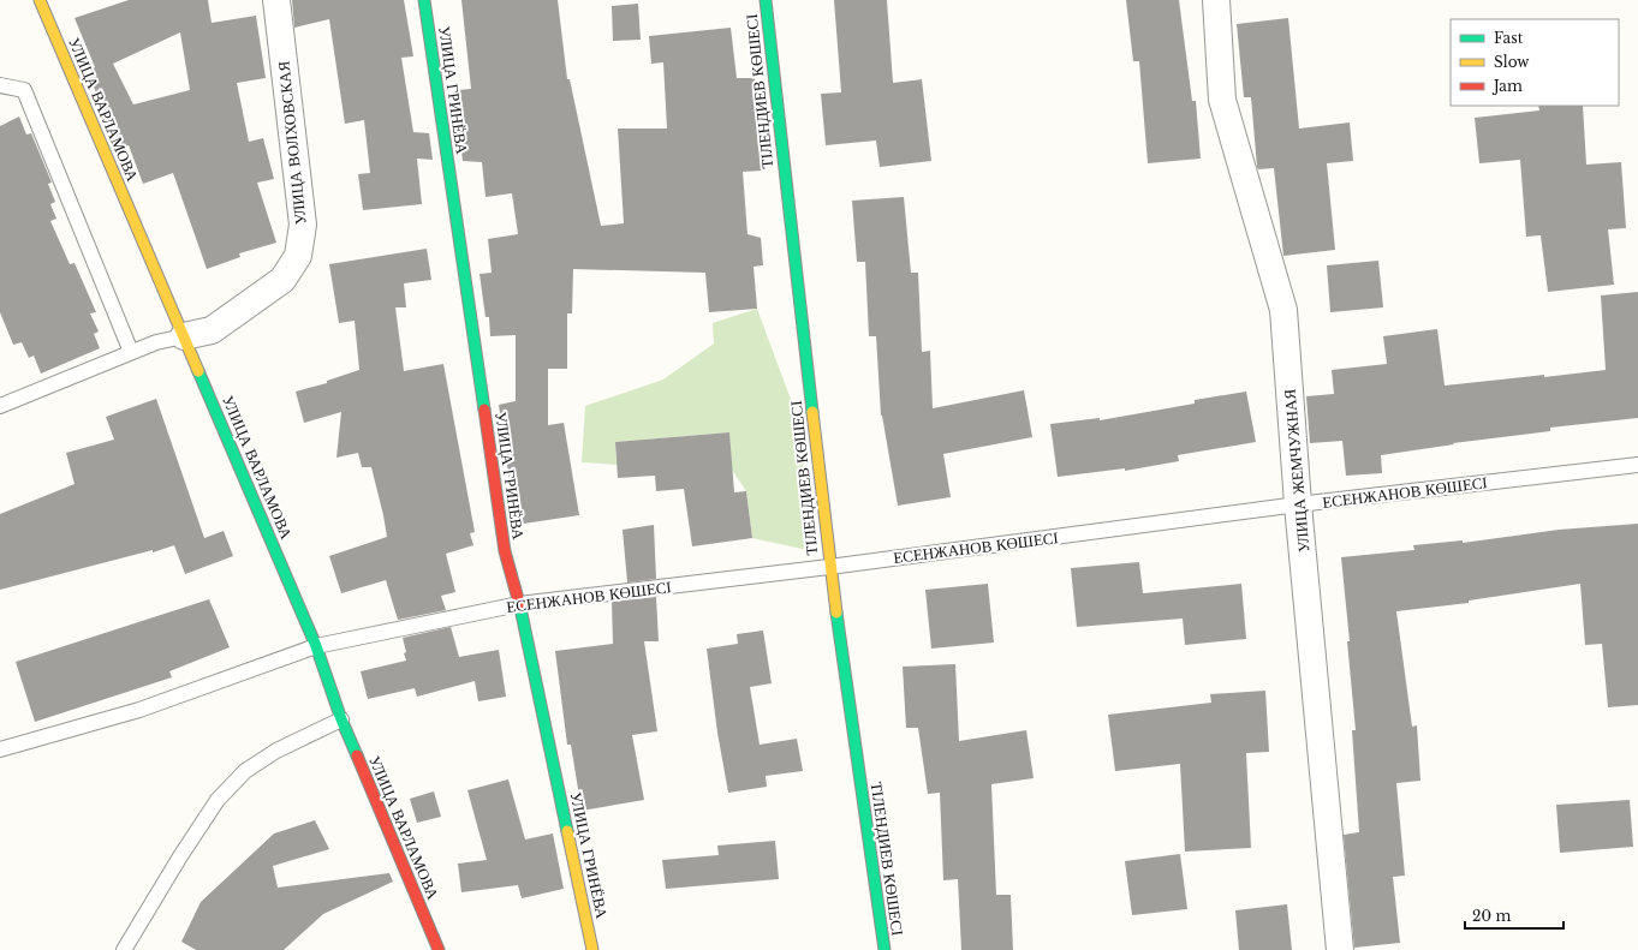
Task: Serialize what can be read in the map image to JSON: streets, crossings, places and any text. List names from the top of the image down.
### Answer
{
  "streets": {
    "street": [
      "УЛИЦА ГРИНЁВА",
      "ТІЛЕНДИЕВ КӨШЕСІ",
      "УЛИЦА ВАРЛАМОВА",
      "УЛИЦА ВОЛХОВСКАЯ",
      "УЛИЦА ЖЕМЧУЖНАЯ"
    ],
    "lane": ["ЕСЕНЖАНОВ КӨШЕСІ"]
  },
  "crossings": [
    ["УЛИЦА ГРИНЁВА", "ЕСЕНЖАНОВ КӨШЕСІ"],
    ["ТІЛЕНДИЕВ КӨШЕСІ", "ЕСЕНЖАНОВ КӨШЕСІ"],
    ["УЛИЦА ВАРЛАМОВА", "УЛИЦА ВОЛХОВСКАЯ"],
    ["УЛИЦА ВАРЛАМОВА", "ЕСЕНЖАНОВ КӨШЕСІ"],
    ["УЛИЦА ЖЕМЧУЖНАЯ", "ЕСЕНЖАНОВ КӨШЕСІ"]
  ],
  "legend": ["Fast", "Slow", "Jam"],
  "scale_bar": "20 m"
}
